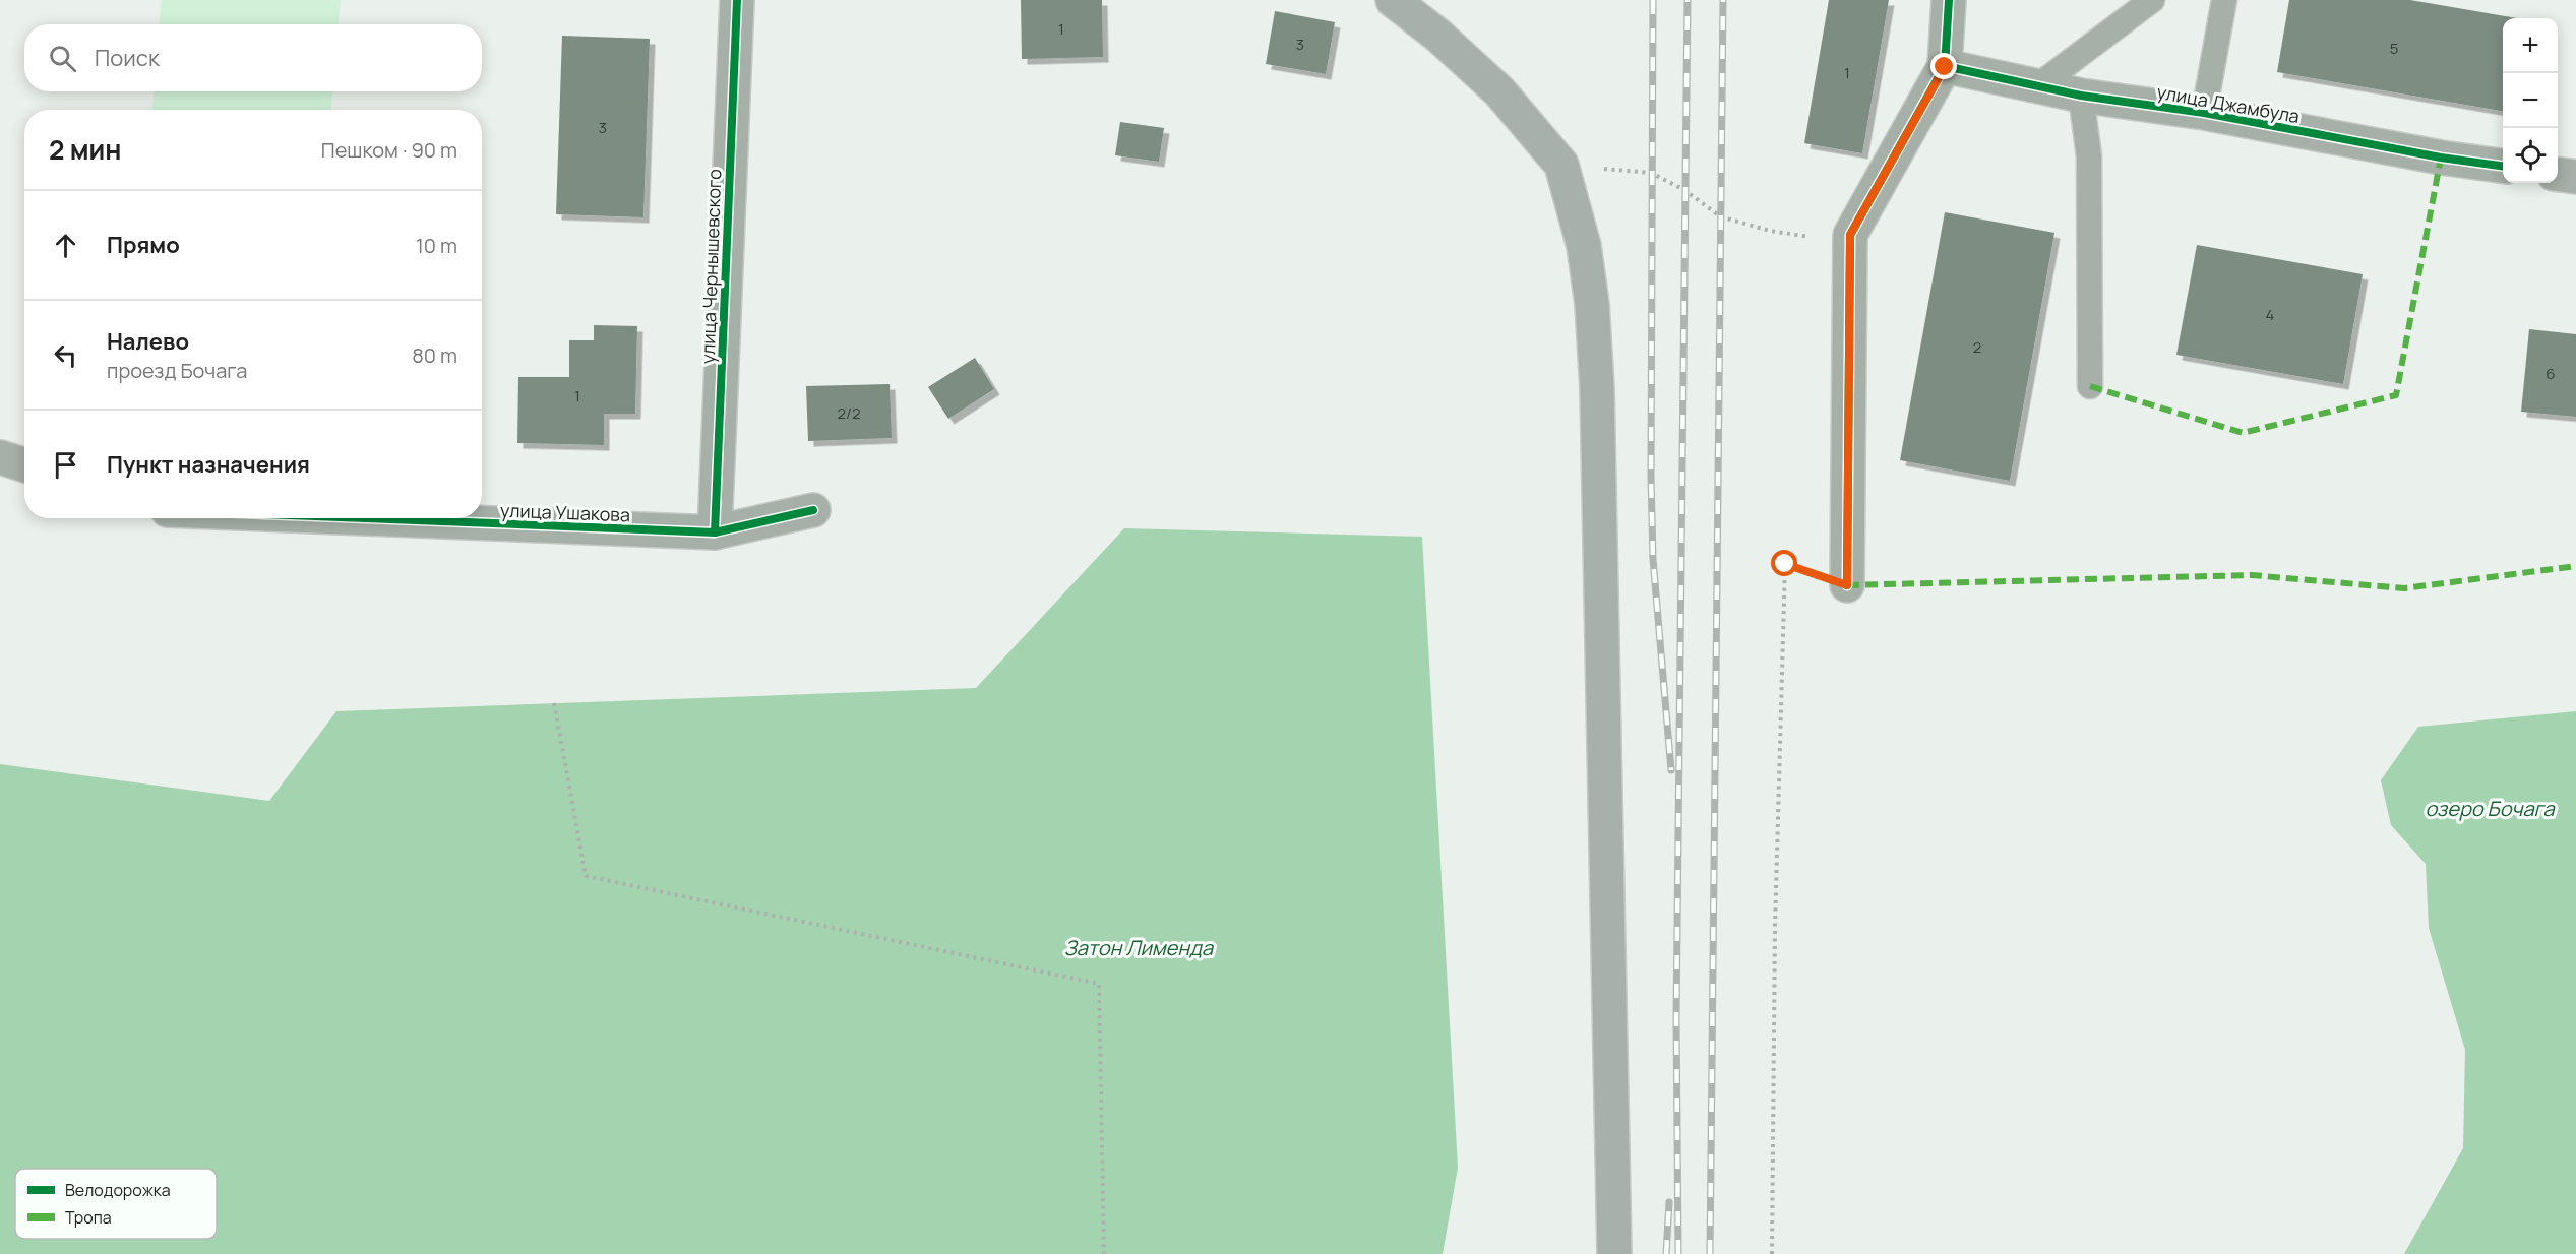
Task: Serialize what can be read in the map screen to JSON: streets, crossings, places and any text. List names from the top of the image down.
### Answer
{
  "streets": {
    "street": ["улица Джамбула", "улица Чернышевского", "улица Ушакова"]
  },
  "crossings": [
    ["улица Чернышевского", "улица Ушакова"]
  ],
  "water": ["озеро Бочага", "Затон Лименда"],
  "house_numbers": [
    "1",
    "3",
    "5",
    "1",
    "3",
    "4",
    "2",
    "6",
    "1",
    "2/2"
  ],
  "legend": ["Велодорожка", "Тропа"],
  "page": {
    "map_buttons": ["+", "−"],
    "search": "Поиск",
    "heading": ["2 мин", "Пешком · 90 m"],
    "list": [
      ["Прямо", "10 m"],
      ["Налево", "проезд Бочага", "80 m"],
      "Пункт назначения"
    ]
  }
}
